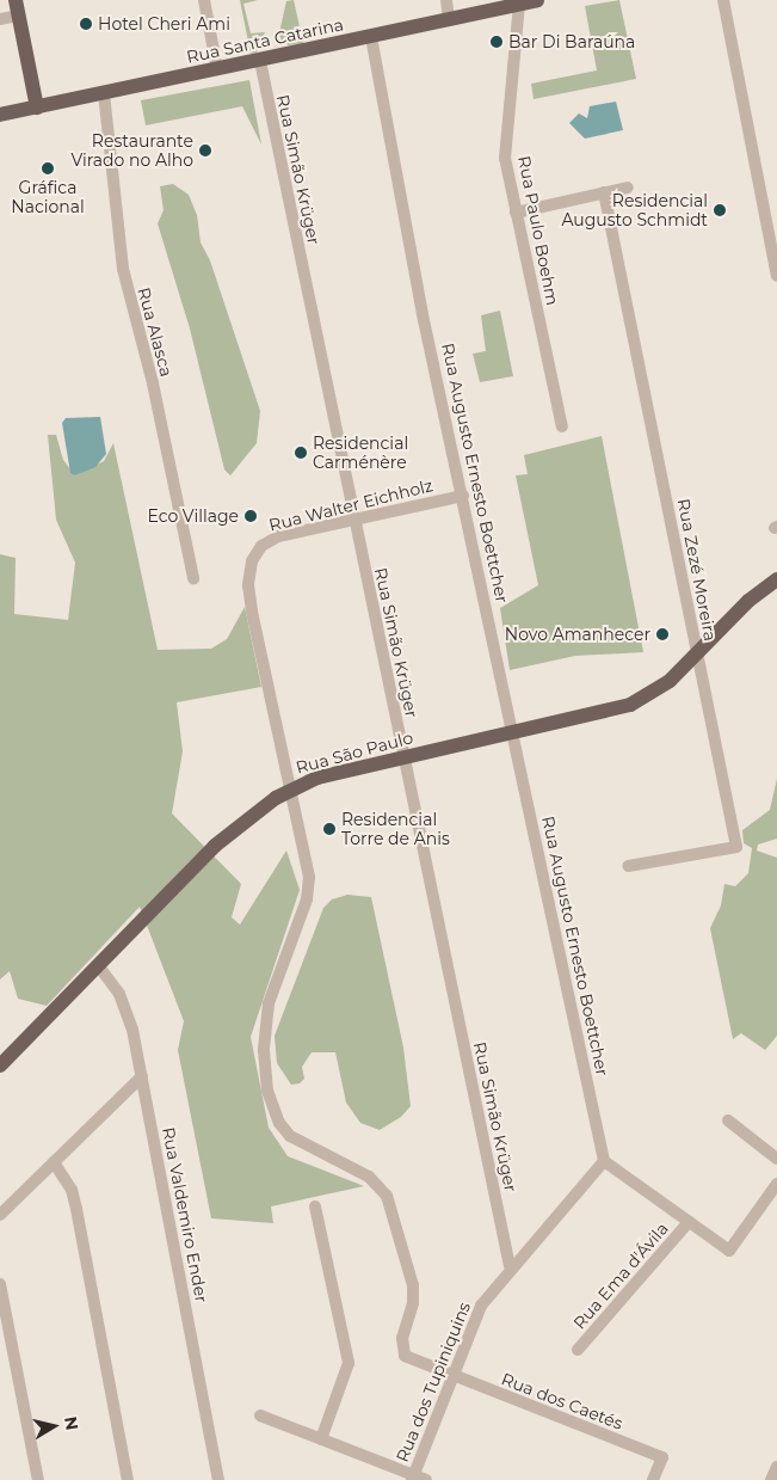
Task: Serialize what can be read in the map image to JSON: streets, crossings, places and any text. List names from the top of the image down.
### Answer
{
  "streets": {
    "main road": ["Rua Santa Catarina", "Rua São Paulo"],
    "street": [
      "Rua Simão Krüger",
      "Rua Paulo Boehm",
      "Rua Alasca",
      "Rua Augusto Ernesto Boettcher",
      "Rua Walter Eichholz",
      "Rua Zezé Moreira",
      "Rua Valdemiro Ender",
      "Rua Ema d'Ávila",
      "Rua dos Tupiniquins",
      "Rua dos Caetés"
    ]
  },
  "crossings": [
    ["Rua Santa Catarina", "Rua Simão Krüger"],
    ["Rua Santa Catarina", "Rua Paulo Boehm"],
    ["Rua Santa Catarina", "Rua Alasca"],
    ["Rua Santa Catarina", "Rua Augusto Ernesto Boettcher"],
    ["Rua Simão Krüger", "Rua Walter Eichholz"],
    ["Rua Simão Krüger", "Rua São Paulo"],
    ["Rua Simão Krüger", "Rua dos Tupiniquins"],
    ["Rua Augusto Ernesto Boettcher", "Rua Walter Eichholz"],
    ["Rua Augusto Ernesto Boettcher", "Rua São Paulo"],
    ["Rua Augusto Ernesto Boettcher", "Rua dos Tupiniquins"],
    ["Rua Walter Eichholz", "Rua São Paulo"],
    ["Rua Walter Eichholz", "Rua dos Tupiniquins"],
    ["Rua Walter Eichholz", "Rua dos Caetés"],
    ["Rua Zezé Moreira", "Rua São Paulo"],
    ["Rua São Paulo", "Rua Valdemiro Ender"],
    ["Rua dos Tupiniquins", "Rua dos Caetés"]
  ],
  "places": [
    "Hotel Cheri Ami",
    "Bar Di Baraúna",
    "Restaurante Virado no Alho",
    "Gráfica Nacional",
    "Residencial Augusto Schmidt",
    "Residencial Carménère",
    "Eco Village",
    "Novo Amanhecer",
    "Residencial Torre de Anis"
  ],
  "north": "right"
}
